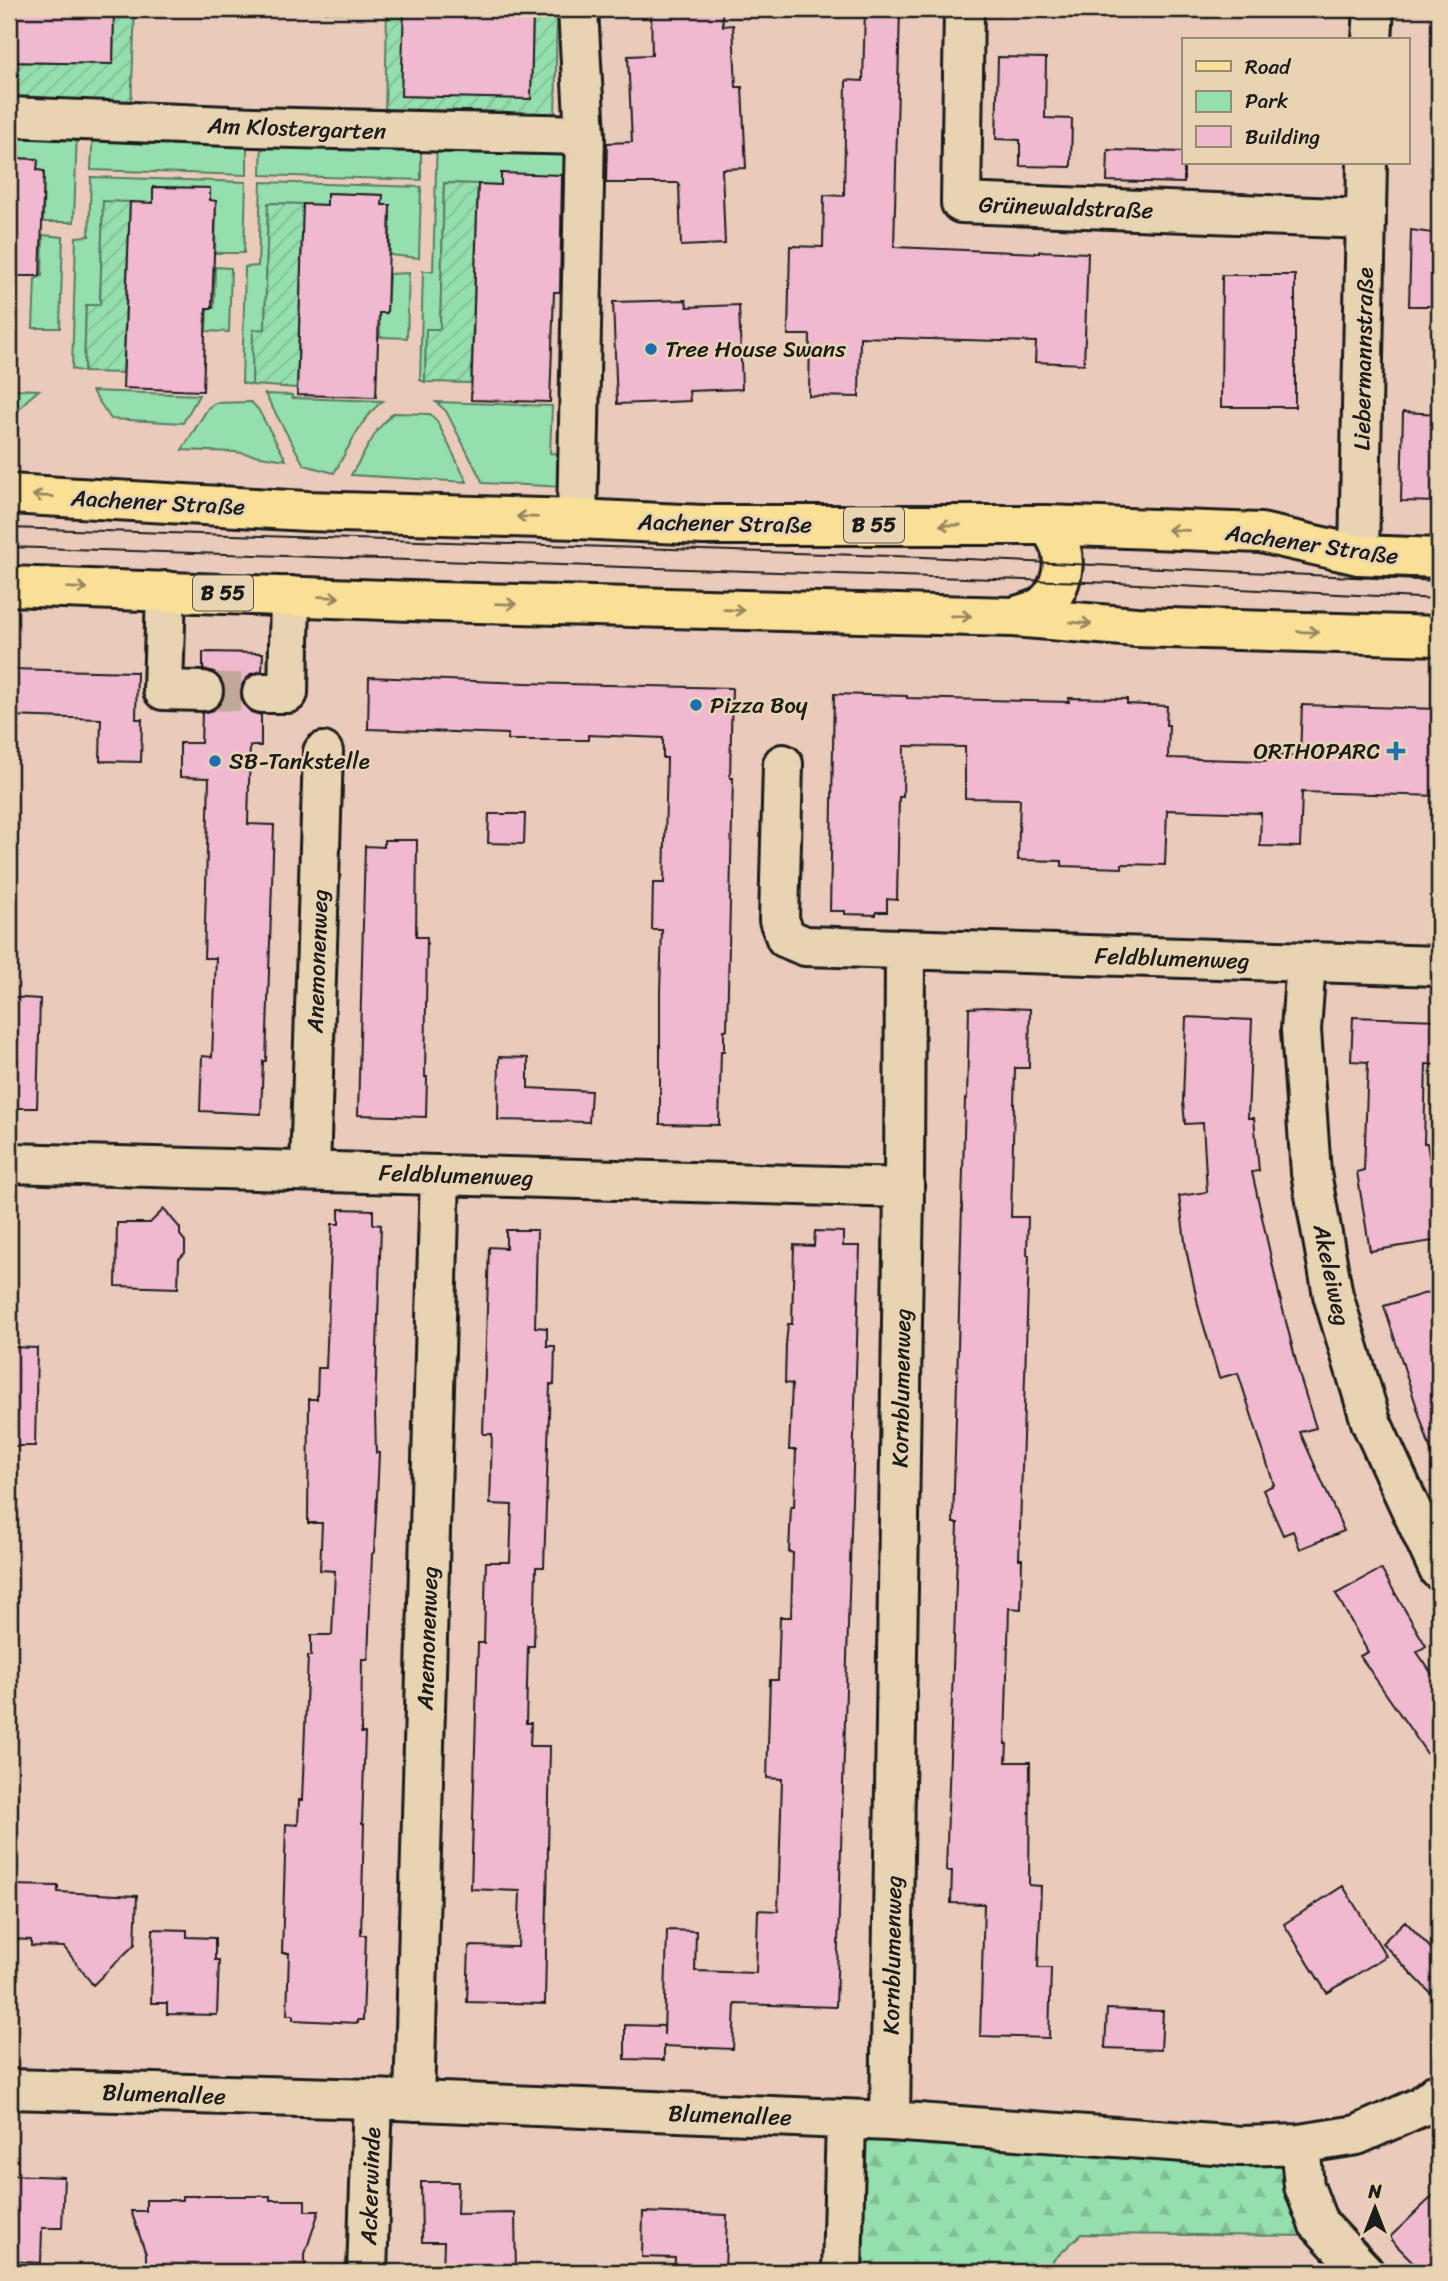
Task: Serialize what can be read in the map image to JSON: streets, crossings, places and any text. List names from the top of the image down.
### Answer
{
  "streets": {
    "main road": ["Aachener Straße", "B 55"],
    "street": [
      "Am Klostergarten",
      "Grünewaldstraße",
      "Liebermannstraße",
      "Feldblumenweg",
      "Anemonenweg",
      "Akeleiweg",
      "Kornblumenweg",
      "Blumenallee",
      "Ackerwinde"
    ]
  },
  "crossings": [
    ["Grünewaldstraße", "Liebermannstraße"],
    ["Liebermannstraße", "Aachener Straße"],
    ["Feldblumenweg", "Anemonenweg"],
    ["Feldblumenweg", "Akeleiweg"],
    ["Feldblumenweg", "Kornblumenweg"],
    ["Anemonenweg", "Blumenallee"],
    ["Kornblumenweg", "Blumenallee"],
    ["Blumenallee", "Ackerwinde"]
  ],
  "places": {
    "other": ["Tree House Swans", "Pizza Boy", "SB-Tankstelle"],
    "health": ["ORTHOPARC"]
  },
  "legend": ["Road", "Park", "Building"],
  "north": "top"
}
